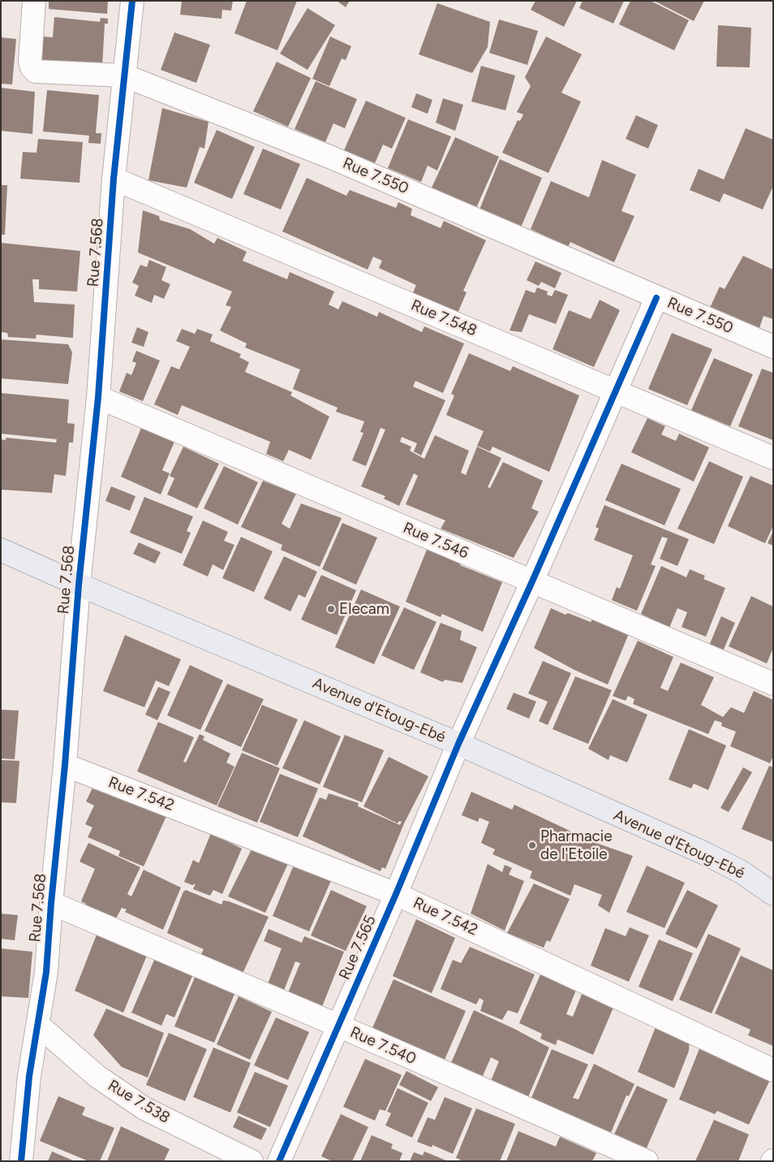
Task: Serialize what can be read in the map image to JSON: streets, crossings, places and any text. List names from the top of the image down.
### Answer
{
  "streets": {
    "main road": ["Avenue d'Etoug-Ebé"],
    "street": [
      "Rue 7.550",
      "Rue 7.568",
      "Rue 7.548",
      "Rue 7.546",
      "Rue 7.542",
      "Rue 7.565",
      "Rue 7.540",
      "Rue 7.538"
    ]
  },
  "crossings": [
    ["Rue 7.550", "Rue 7.568"],
    ["Rue 7.550", "Rue 7.565"],
    ["Rue 7.568", "Rue 7.548"],
    ["Rue 7.568", "Rue 7.546"],
    ["Rue 7.568", "Avenue d'Etoug-Ebé"],
    ["Rue 7.568", "Rue 7.542"],
    ["Rue 7.568", "Rue 7.540"],
    ["Rue 7.568", "Rue 7.538"],
    ["Rue 7.548", "Rue 7.565"],
    ["Rue 7.546", "Rue 7.565"],
    ["Avenue d'Etoug-Ebé", "Rue 7.565"],
    ["Rue 7.542", "Rue 7.565"],
    ["Rue 7.565", "Rue 7.540"]
  ],
  "places": ["Elecam", "Pharmacie de l'Etoile"]
}
